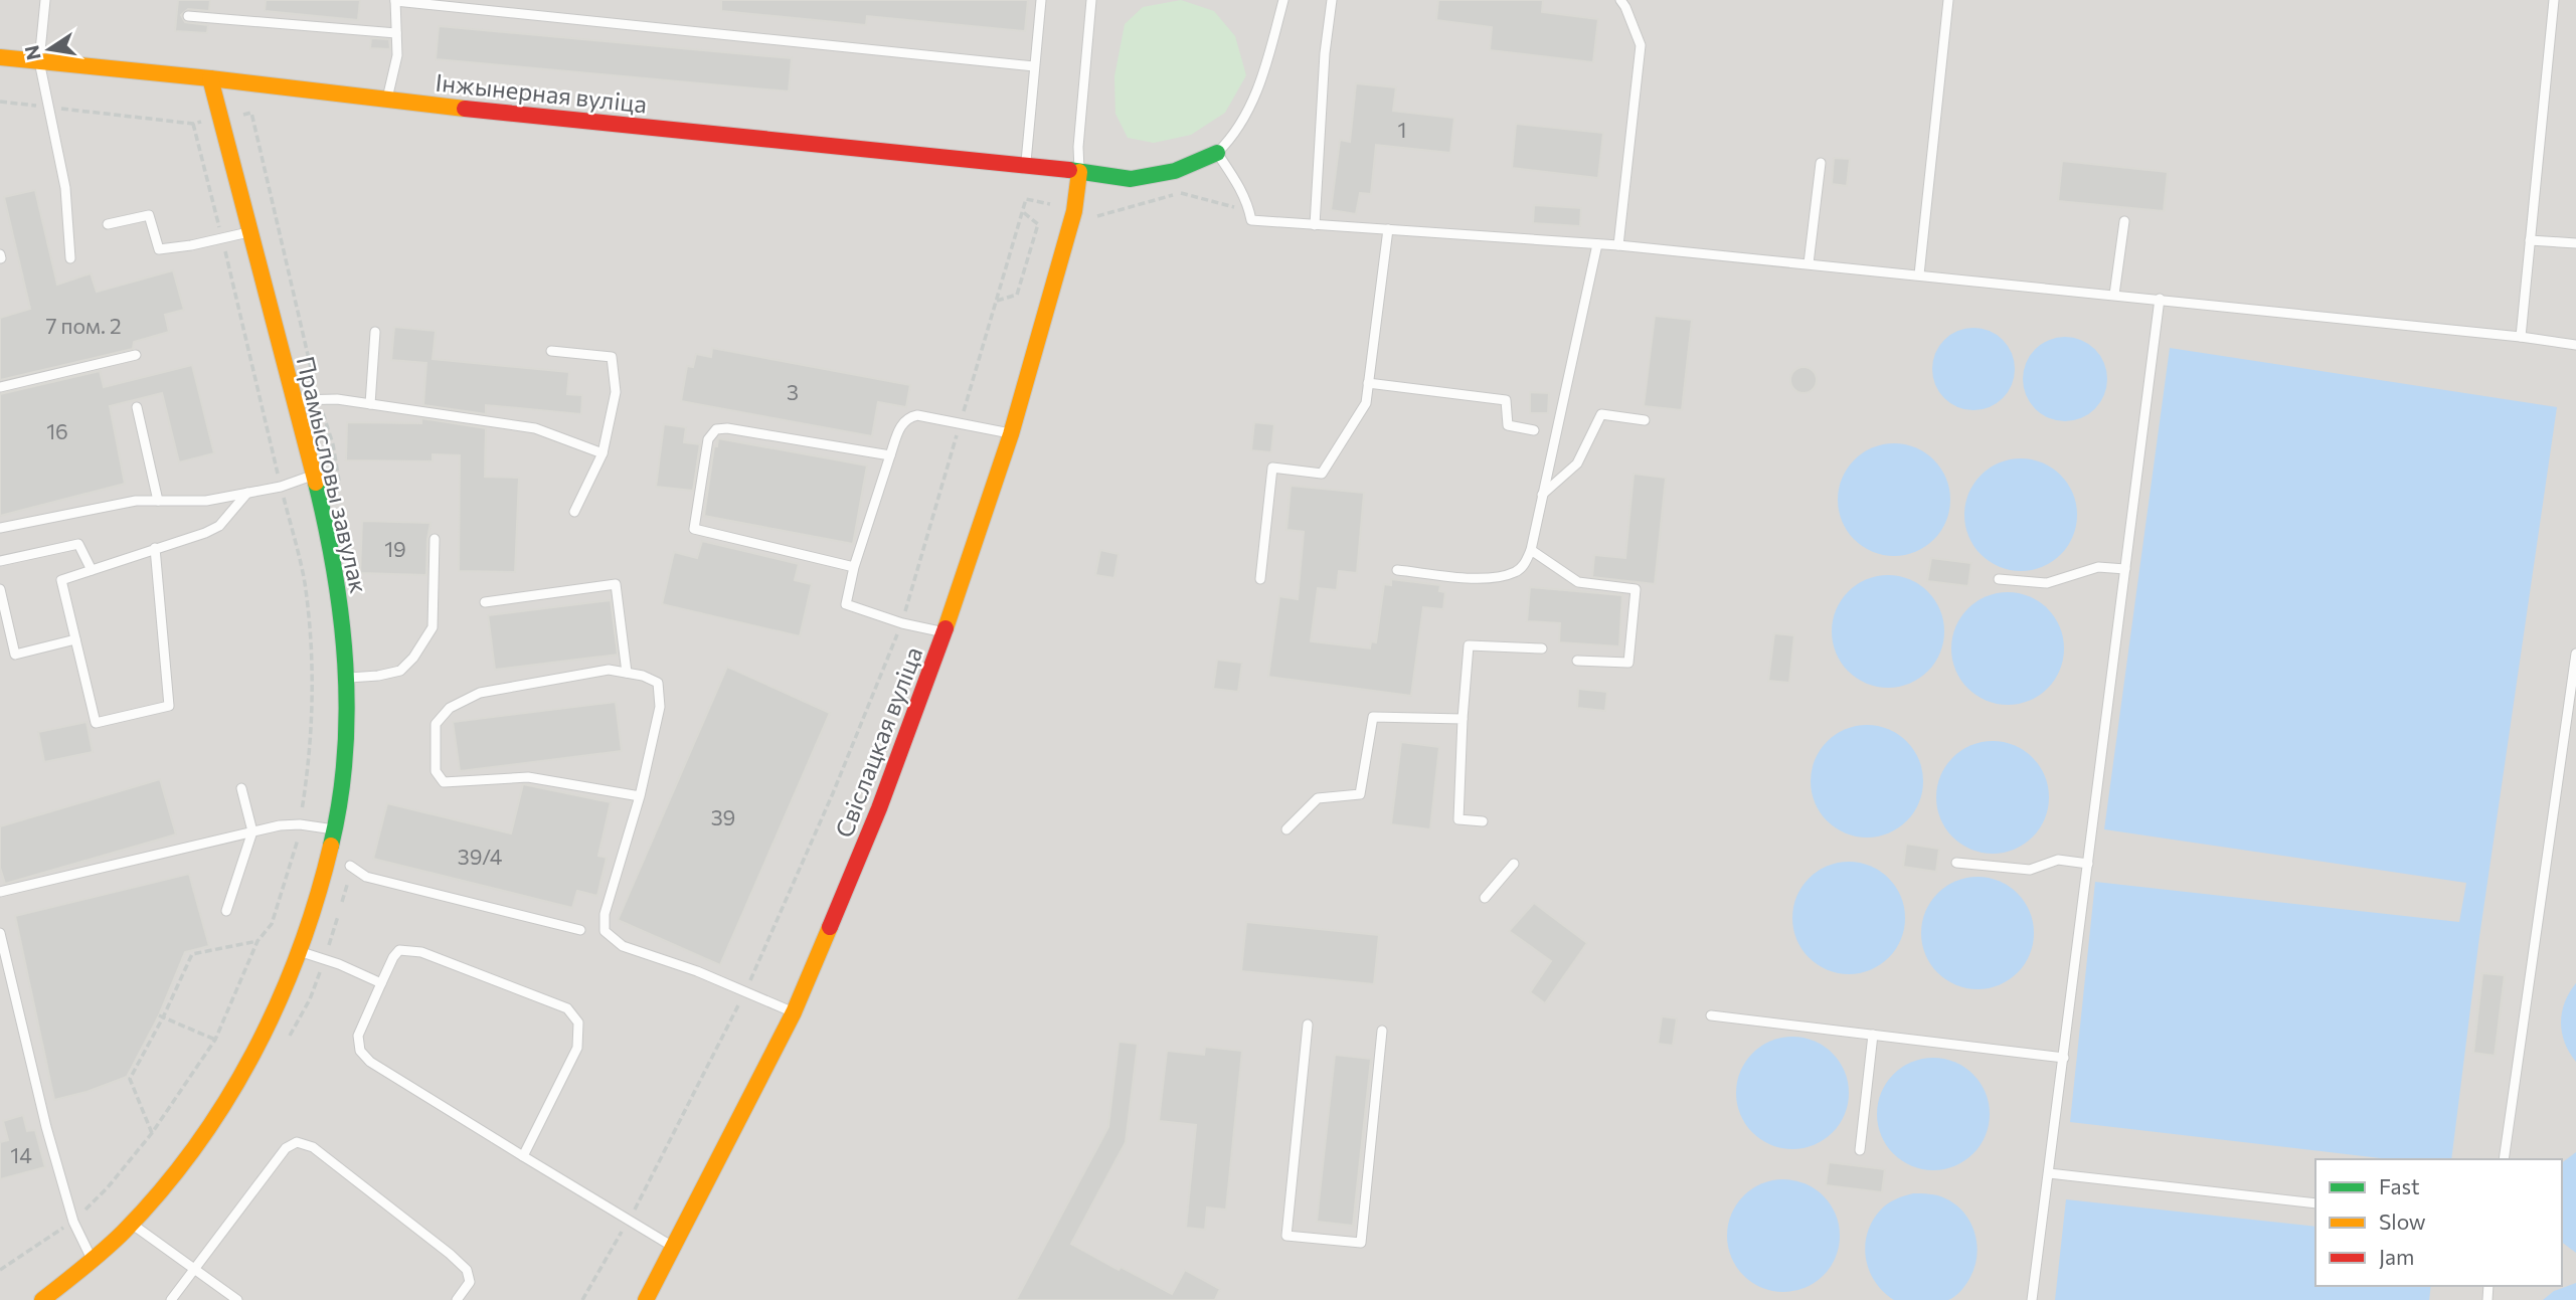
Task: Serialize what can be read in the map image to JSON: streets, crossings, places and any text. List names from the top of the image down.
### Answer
{
  "streets": {
    "street": ["Інжынерная вуліца", "Прамысловы завулак", "Свіслацкая вуліца"]
  },
  "crossings": [
    ["Інжынерная вуліца", "Прамысловы завулак"],
    ["Інжынерная вуліца", "Свіслацкая вуліца"]
  ],
  "house_numbers": [
    "1",
    "7 пом. 2",
    "3",
    "16",
    "19",
    "39",
    "39/4",
    "14"
  ],
  "legend": ["Fast", "Slow", "Jam"],
  "north": "left"
}
